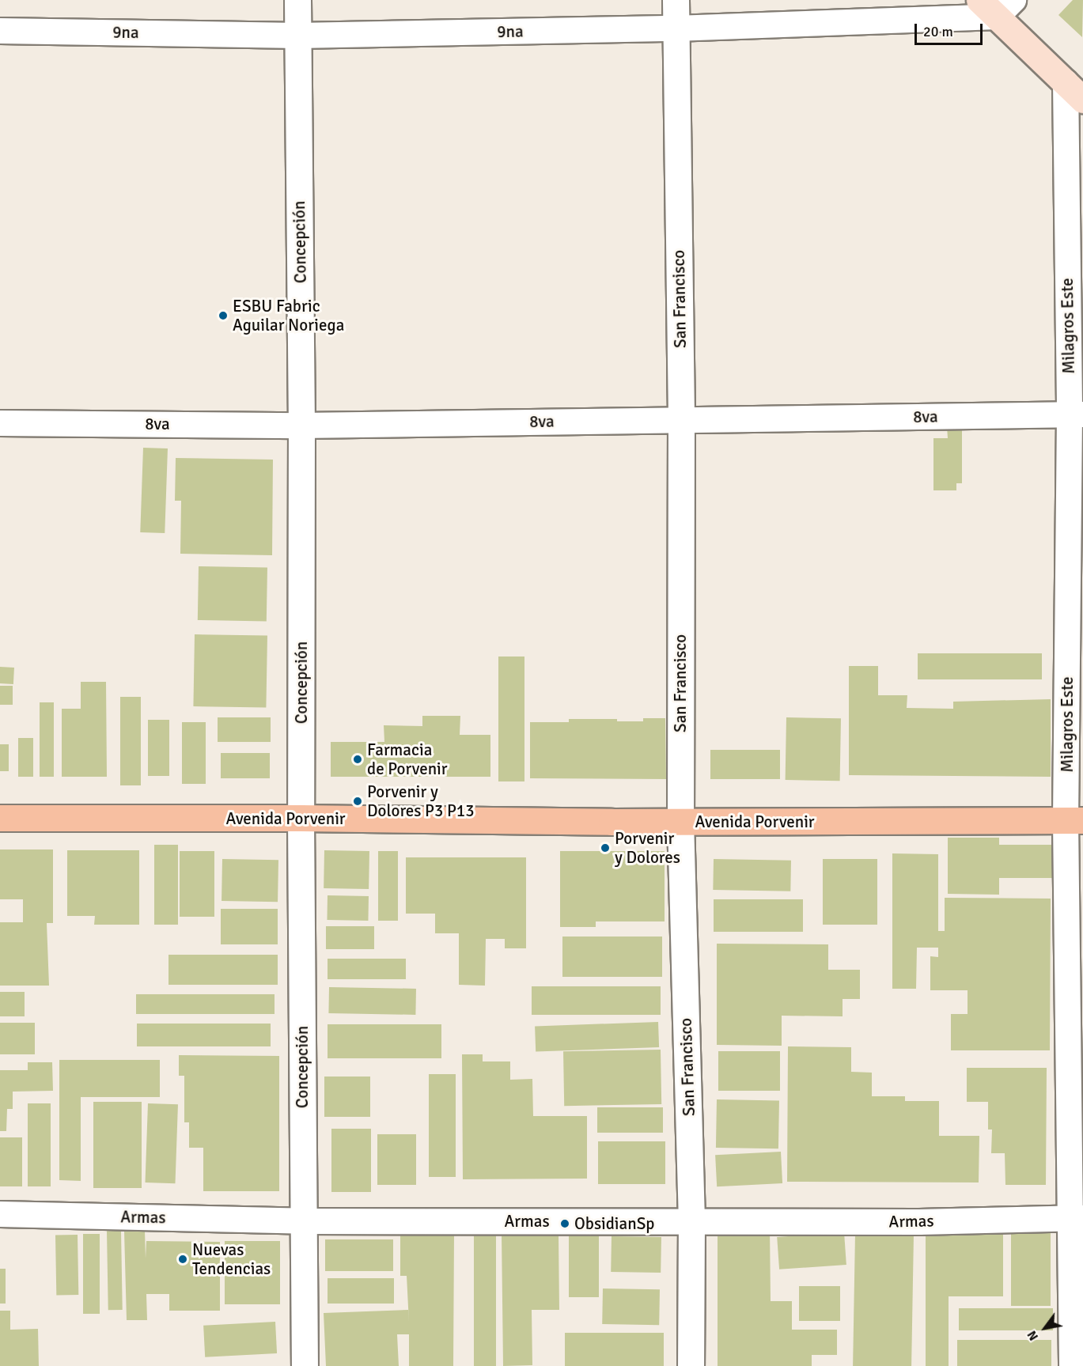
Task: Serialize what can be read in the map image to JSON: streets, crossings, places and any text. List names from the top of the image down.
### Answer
{
  "streets": {
    "main road": ["Avenida Porvenir"],
    "street": [
      "9na",
      "Concepción",
      "San Francisco",
      "Milagros Este",
      "8va",
      "Armas"
    ]
  },
  "crossings": [
    ["9na", "Concepción"],
    ["9na", "San Francisco"],
    ["Concepción", "8va"],
    ["Concepción", "Avenida Porvenir"],
    ["Concepción", "Armas"],
    ["San Francisco", "8va"],
    ["San Francisco", "Avenida Porvenir"],
    ["San Francisco", "Armas"],
    ["Milagros Este", "8va"],
    ["Milagros Este", "Avenida Porvenir"],
    ["Milagros Este", "Armas"]
  ],
  "places": [
    "ESBU Fabric Aguilar Noriega",
    "Farmacia de Porvenir",
    "Porvenir y Dolores P3 P13",
    "Porvenir y Dolores",
    "ObsidianSp",
    "Nuevas Tendencias"
  ],
  "scale_bar": "20 m",
  "north": "bottom left"
}
